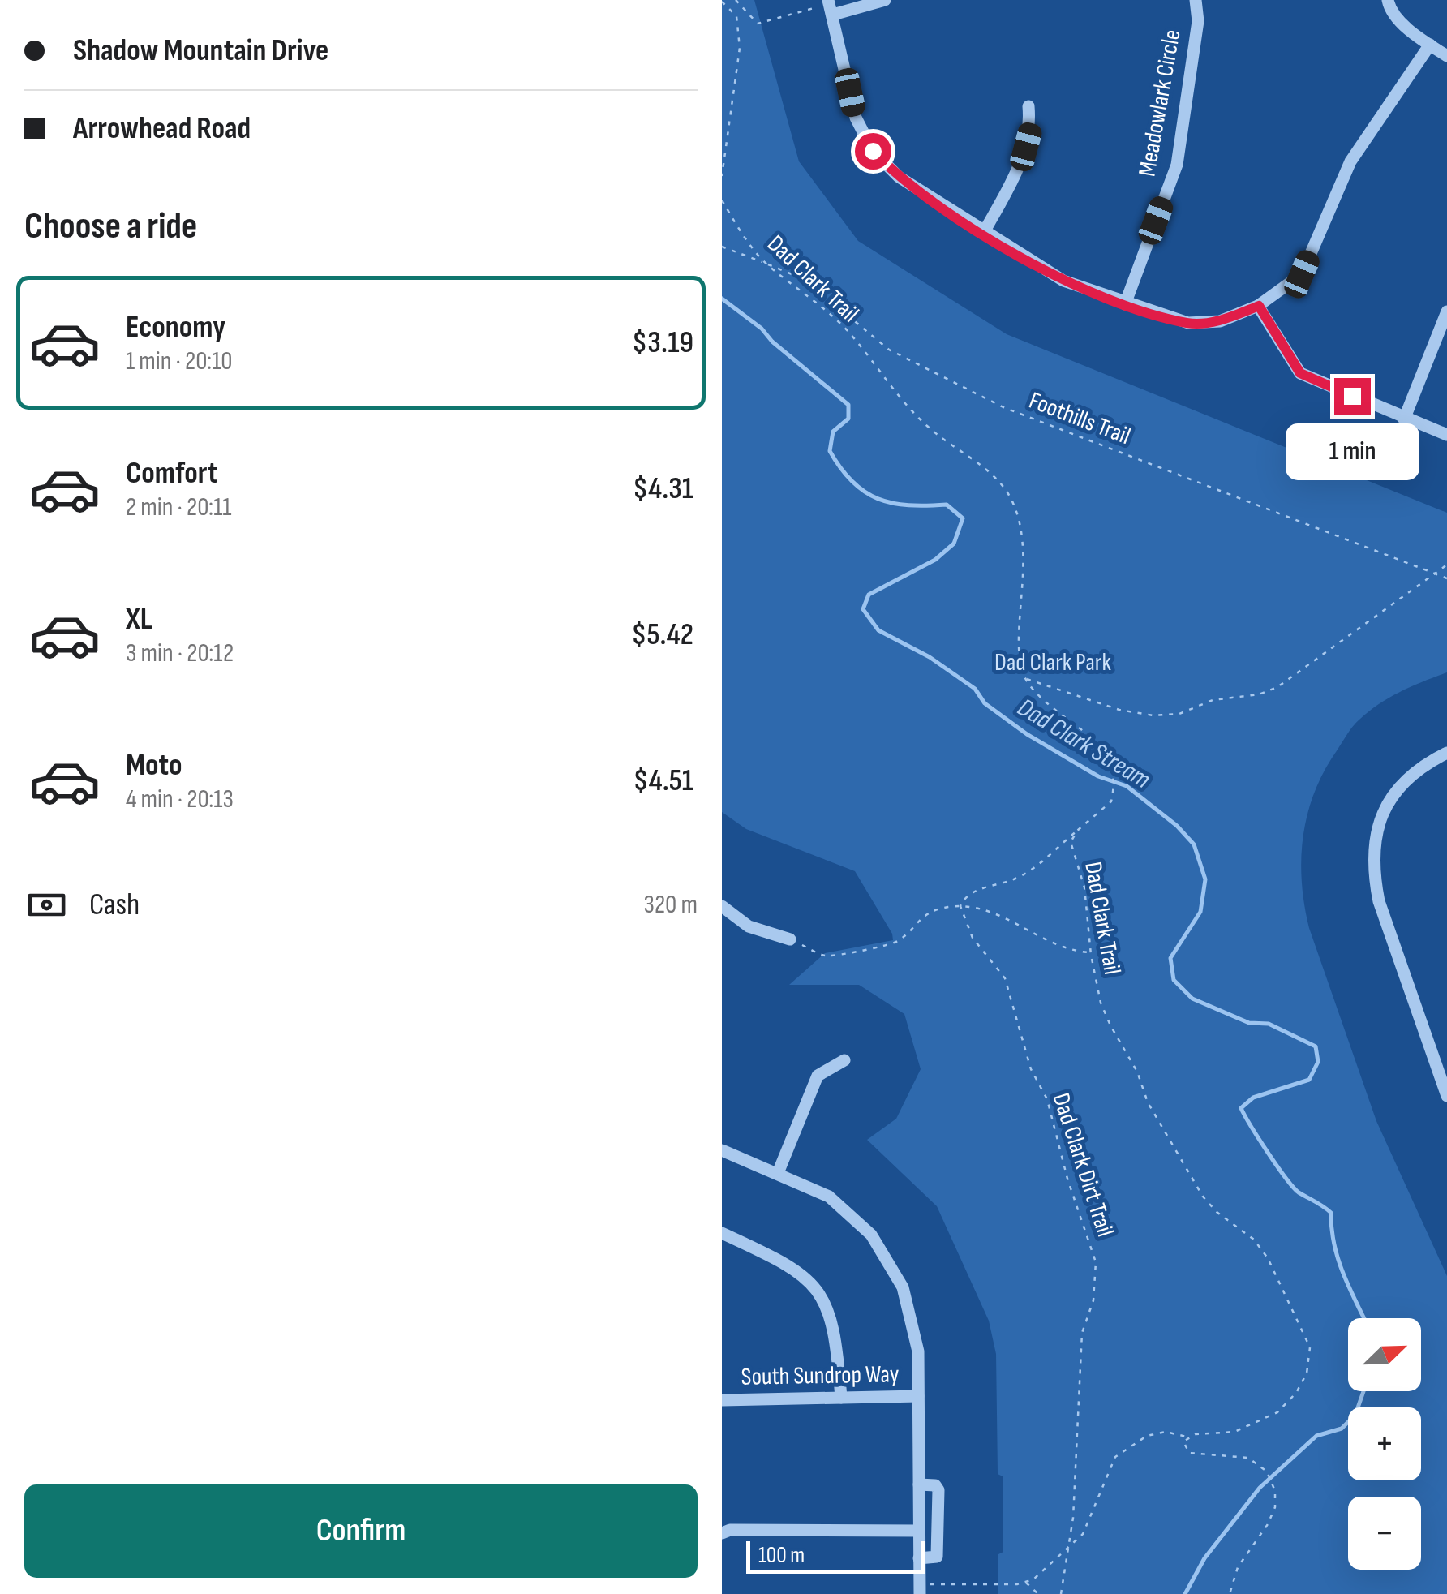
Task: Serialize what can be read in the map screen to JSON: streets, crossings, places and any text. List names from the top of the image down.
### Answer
{
  "streets": {
    "street": ["Meadowlark Circle", "South Sundrop Way"],
    "path": ["Dad Clark Trail", "Foothills Trail", "Dad Clark Dirt Trail"]
  },
  "crossings": [
    ["Dad Clark Trail", "Foothills Trail"],
    ["Dad Clark Trail", "Dad Clark Dirt Trail"]
  ],
  "water": ["Dad Clark Stream"],
  "parks": ["Dad Clark Park"],
  "scale_bar": "100 m",
  "north": "top right",
  "page": {
    "banner": ["Shadow Mountain Drive", "Arrowhead Road"],
    "heading": "Choose a ride",
    "list": [
      {
        "name": "Economy",
        "note": "1 min · 20:10",
        "value": "$3.19"
      },
      {
        "name": "Comfort",
        "note": "2 min · 20:11",
        "value": "$4.31"
      },
      {
        "name": "XL",
        "note": "3 min · 20:12",
        "value": "$5.42"
      },
      {
        "name": "Moto",
        "note": "4 min · 20:13",
        "value": "$4.51"
      }
    ],
    "bubble": "1 min",
    "pay": ["Cash", "320 m"],
    "map_buttons": ["+", "−"],
    "buttons": "Confirm",
    "scale": "100 m"
  }
}
